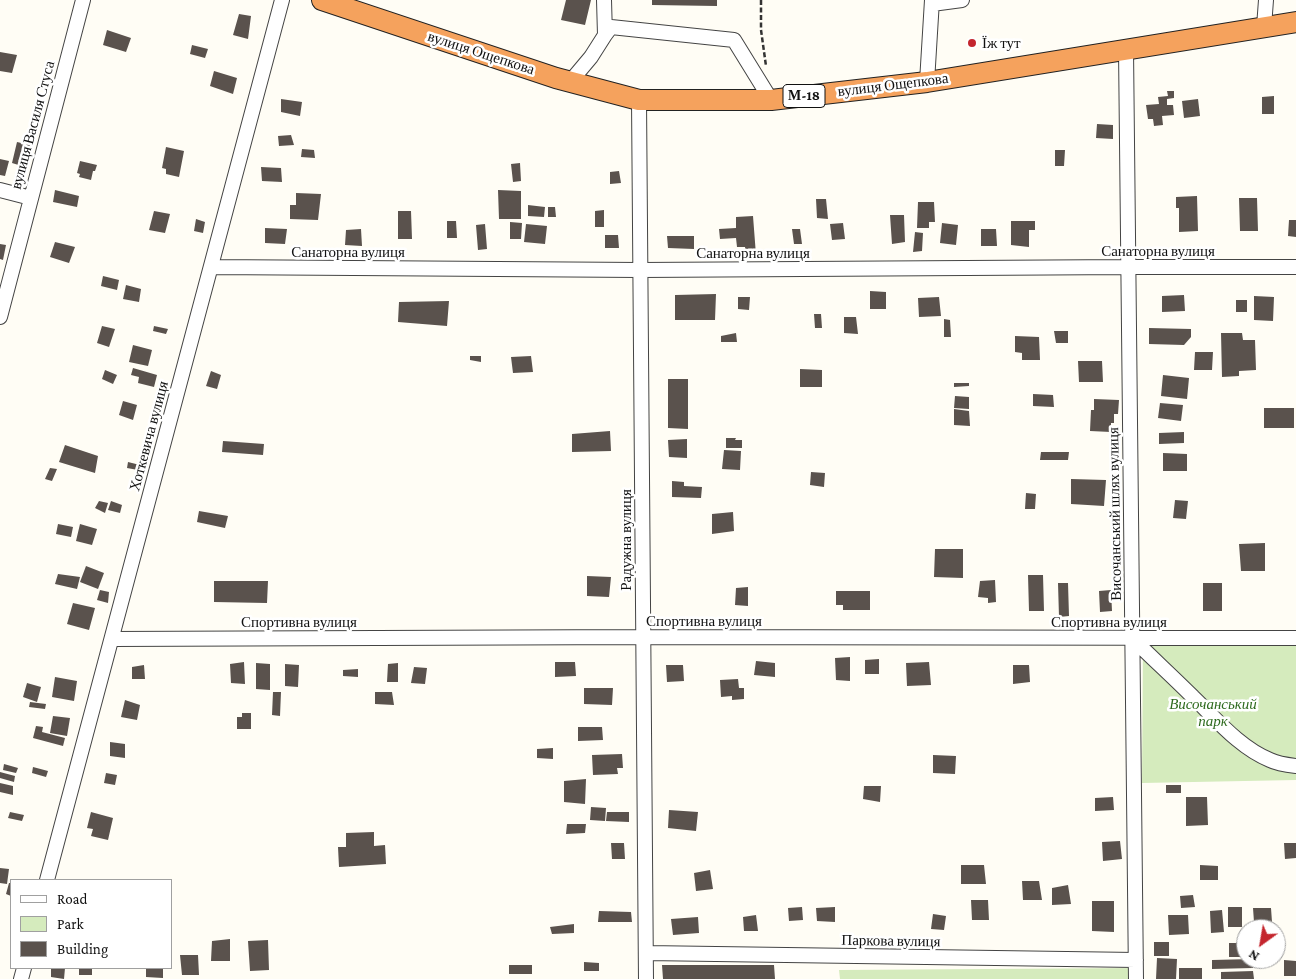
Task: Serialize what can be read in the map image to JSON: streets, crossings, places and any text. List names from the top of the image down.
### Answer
{
  "streets": {
    "highway": ["вулиця Ощепкова", "М-18"],
    "street": [
      "вулиця Василя Стуса",
      "Санаторна вулиця",
      "Хоткевича вулиця",
      "Височанський шлях вулиця",
      "Радужна вулиця",
      "Спортивна вулиця",
      "Паркова вулиця"
    ]
  },
  "crossings": [
    ["вулиця Ощепкова", "Височанський шлях вулиця"],
    ["вулиця Ощепкова", "Радужна вулиця"],
    ["Санаторна вулиця", "Хоткевича вулиця"],
    ["Санаторна вулиця", "Височанський шлях вулиця"],
    ["Санаторна вулиця", "Радужна вулиця"],
    ["Хоткевича вулиця", "Спортивна вулиця"],
    ["Височанський шлях вулиця", "Спортивна вулиця"],
    ["Височанський шлях вулиця", "Паркова вулиця"],
    ["Радужна вулиця", "Спортивна вулиця"],
    ["Радужна вулиця", "Паркова вулиця"]
  ],
  "parks": ["Височанський парк"],
  "places": ["Їж тут"],
  "legend": ["Road", "Park", "Building"],
  "north": "bottom left"
}
